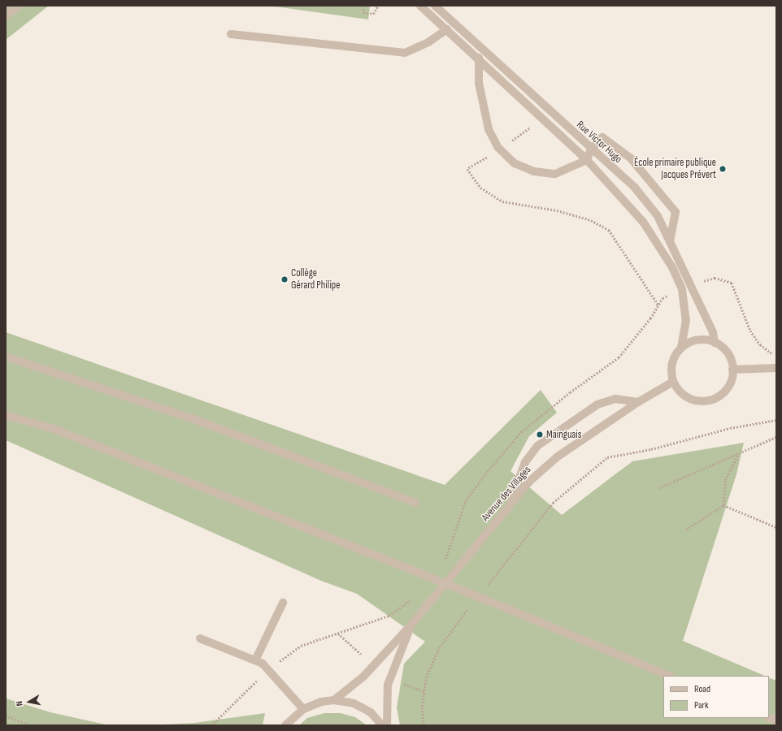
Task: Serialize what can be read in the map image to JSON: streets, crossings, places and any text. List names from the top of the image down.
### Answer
{
  "streets": {
    "street": ["Rue Victor Hugo", "Avenue des Villages"]
  },
  "crossings": [
    ["Rue Victor Hugo", "Avenue des Villages"]
  ],
  "places": ["École primaire publique Jacques Prévert", "Collège Gérard Philipe", "Mainguais"],
  "legend": ["Road", "Park"],
  "north": "left"
}
